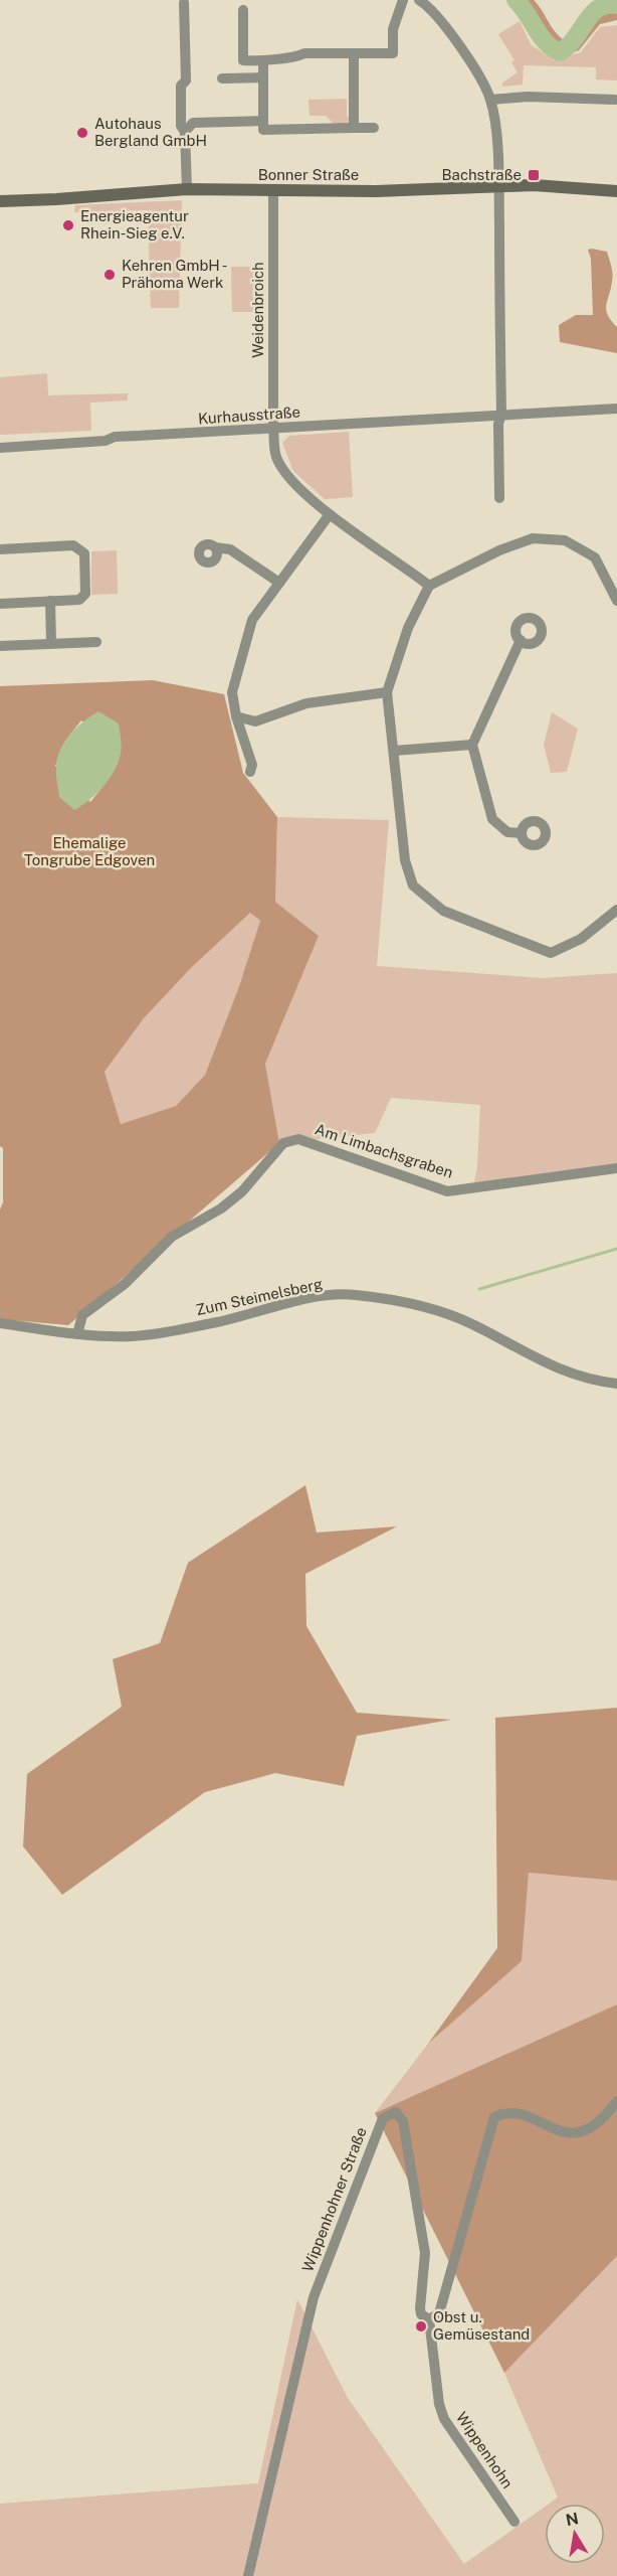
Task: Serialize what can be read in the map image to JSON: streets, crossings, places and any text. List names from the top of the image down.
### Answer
{
  "streets": {
    "main road": ["Bonner Straße"],
    "street": [
      "Weidenbroich",
      "Kurhausstraße",
      "Am Limbachsgraben",
      "Zum Steimelsberg",
      "Wippenhohner Straße",
      "Wippenhohn"
    ]
  },
  "crossings": [
    ["Bonner Straße", "Weidenbroich"],
    ["Weidenbroich", "Kurhausstraße"],
    ["Am Limbachsgraben", "Zum Steimelsberg"],
    ["Wippenhohner Straße", "Wippenhohn"]
  ],
  "parks": ["Ehemalige Tongrube Edgoven"],
  "places": {
    "other": [
      "Autohaus Bergland GmbH",
      "Energieagentur Rhein-Sieg e.V.",
      "Kehren GmbH - Prähoma Werk",
      "Obst u. Gemüsestand"
    ],
    "transit": ["Bachstraße"]
  },
  "north": "top"
}
